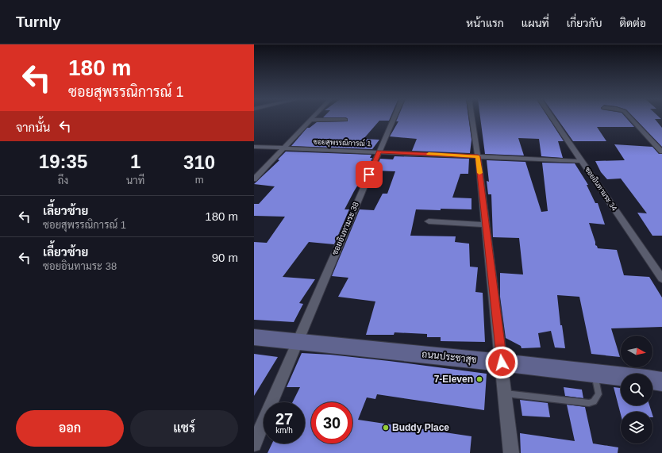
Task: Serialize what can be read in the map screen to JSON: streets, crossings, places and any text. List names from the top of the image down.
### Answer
{
  "streets": {
    "street": [
      "ซอยสุพรรณิการณ์ 1",
      "ซอยอินทามระ 34",
      "ซอยอินทามระ 38",
      "ถนนประชาสุข"
    ]
  },
  "crossings": [
    ["ซอยสุพรรณิการณ์ 1", "ซอยอินทามระ 34"],
    ["ซอยสุพรรณิการณ์ 1", "ซอยอินทามระ 38"],
    ["ซอยอินทามระ 38", "ถนนประชาสุข"]
  ],
  "places": ["7-Eleven", "Buddy Place"],
  "north": "right",
  "page": {
    "header": "Turnly",
    "nav": [
      "หน้าแรก",
      "แผนที่",
      "เกี่ยวกับ",
      "ติดต่อ"
    ],
    "turn": ["180 m", "ซอยสุพรรณิการณ์ 1"],
    "then": "จากนั้น",
    "eta": [
      "19:35",
      "ถึง",
      "1",
      "นาที",
      "310",
      "m"
    ],
    "list": [
      {
        "name": "เลี้ยวซ้าย",
        "note": "ซอยสุพรรณิการณ์ 1",
        "value": "180 m"
      },
      {
        "name": "เลี้ยวซ้าย",
        "note": "ซอยอินทามระ 38",
        "value": "90 m"
      }
    ],
    "speed": "27 km/h",
    "limit": "30",
    "buttons": ["ออก", "แชร์"]
  }
}
